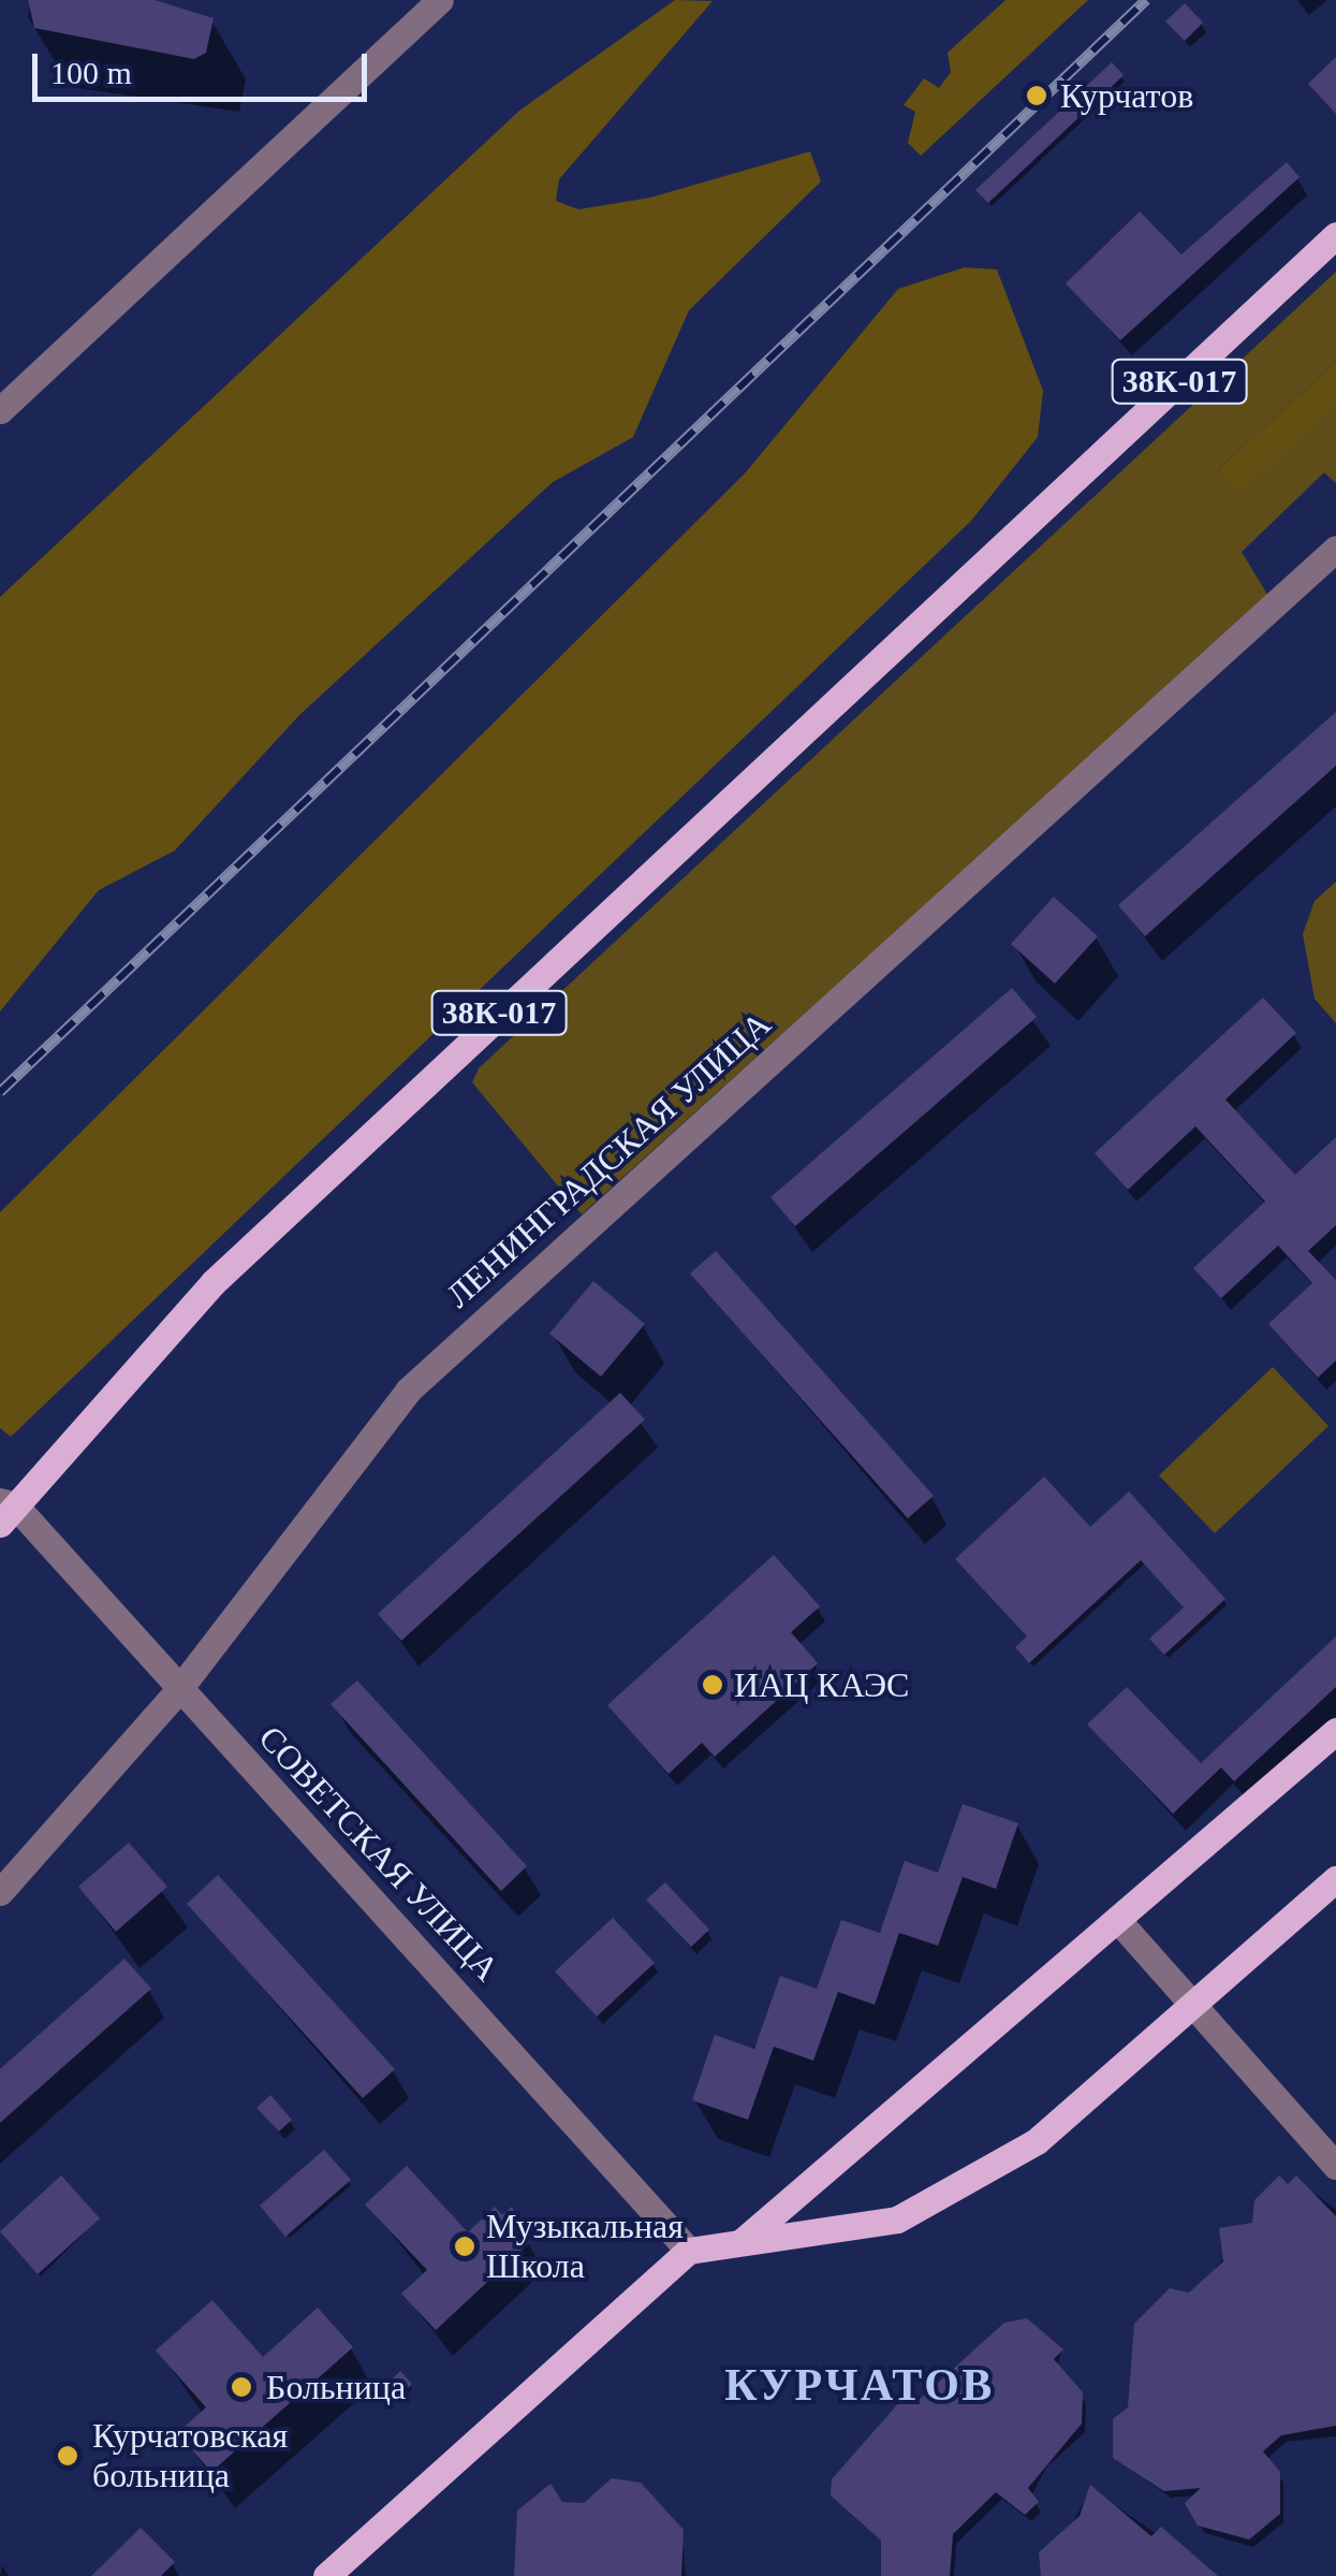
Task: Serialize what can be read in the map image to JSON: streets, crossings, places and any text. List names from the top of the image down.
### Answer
{
  "streets": {
    "main road": ["38К-017"],
    "street": ["ЛЕНИНГРАДСКАЯ УЛИЦА", "СОВЕТСКАЯ УЛИЦА"]
  },
  "crossings": [
    ["38К-017", "СОВЕТСКАЯ УЛИЦА"],
    ["ЛЕНИНГРАДСКАЯ УЛИЦА", "СОВЕТСКАЯ УЛИЦА"]
  ],
  "districts": ["КУРЧАТОВ"],
  "places": [
    "Курчатов",
    "ИАЦ КАЭС",
    "Музыкальная Школа",
    "Больница",
    "Курчатовская больница"
  ],
  "scale_bar": "100 m"
}
